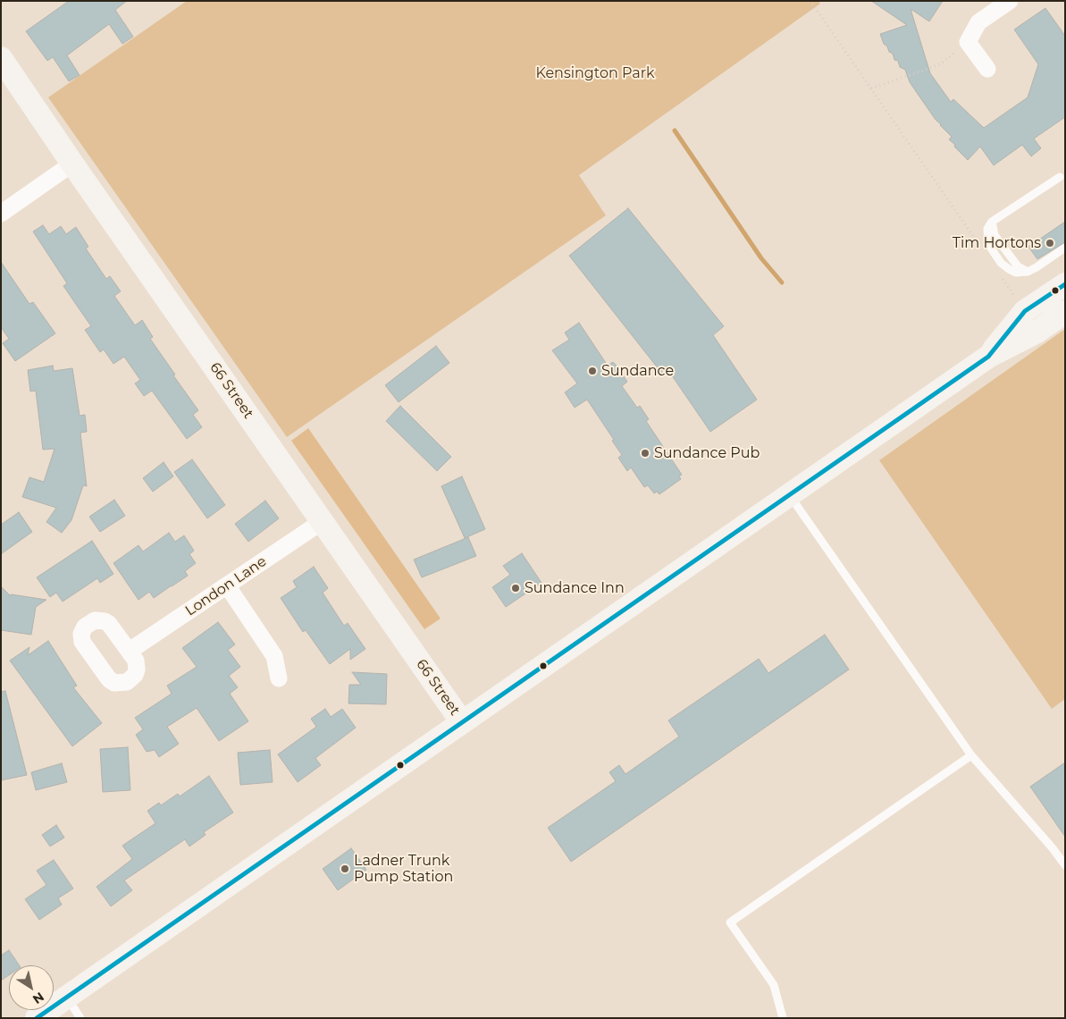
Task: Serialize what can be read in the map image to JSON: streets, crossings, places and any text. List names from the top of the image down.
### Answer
{
  "streets": {
    "main road": ["66 Street"],
    "street": ["London Lane"]
  },
  "crossings": [
    ["66 Street", "London Lane"]
  ],
  "parks": ["Kensington Park"],
  "places": [
    "Tim Hortons",
    "Sundance",
    "Sundance Pub",
    "Sundance Inn",
    "Ladner Trunk Pump Station"
  ],
  "north": "bottom right"
}
